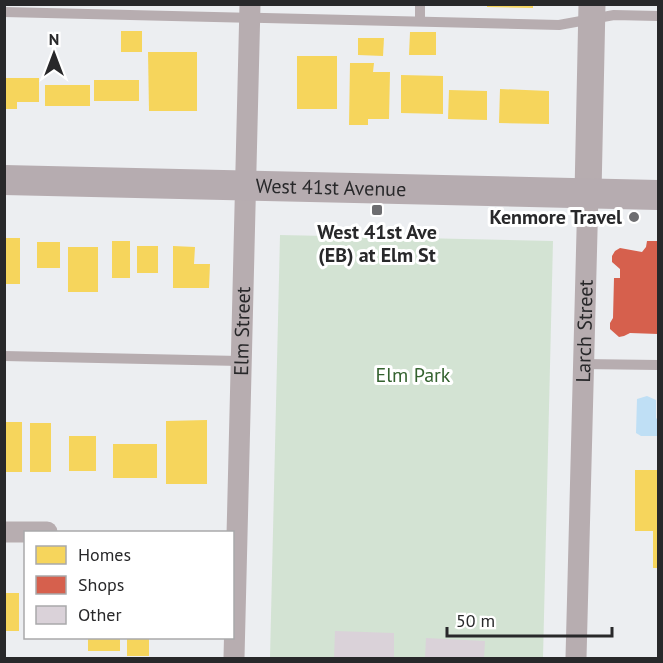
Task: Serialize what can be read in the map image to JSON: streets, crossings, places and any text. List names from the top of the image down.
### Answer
{
  "streets": {
    "main road": ["West 41st Avenue"],
    "street": ["Elm Street", "Larch Street"]
  },
  "crossings": [
    ["West 41st Avenue", "Elm Street"],
    ["West 41st Avenue", "Larch Street"]
  ],
  "parks": ["Elm Park"],
  "places": {
    "transit": ["West 41st Ave (EB) at Elm St"],
    "other": ["Kenmore Travel"]
  },
  "legend": ["Homes", "Shops", "Other"],
  "scale_bar": "50 m",
  "north": "top"
}
